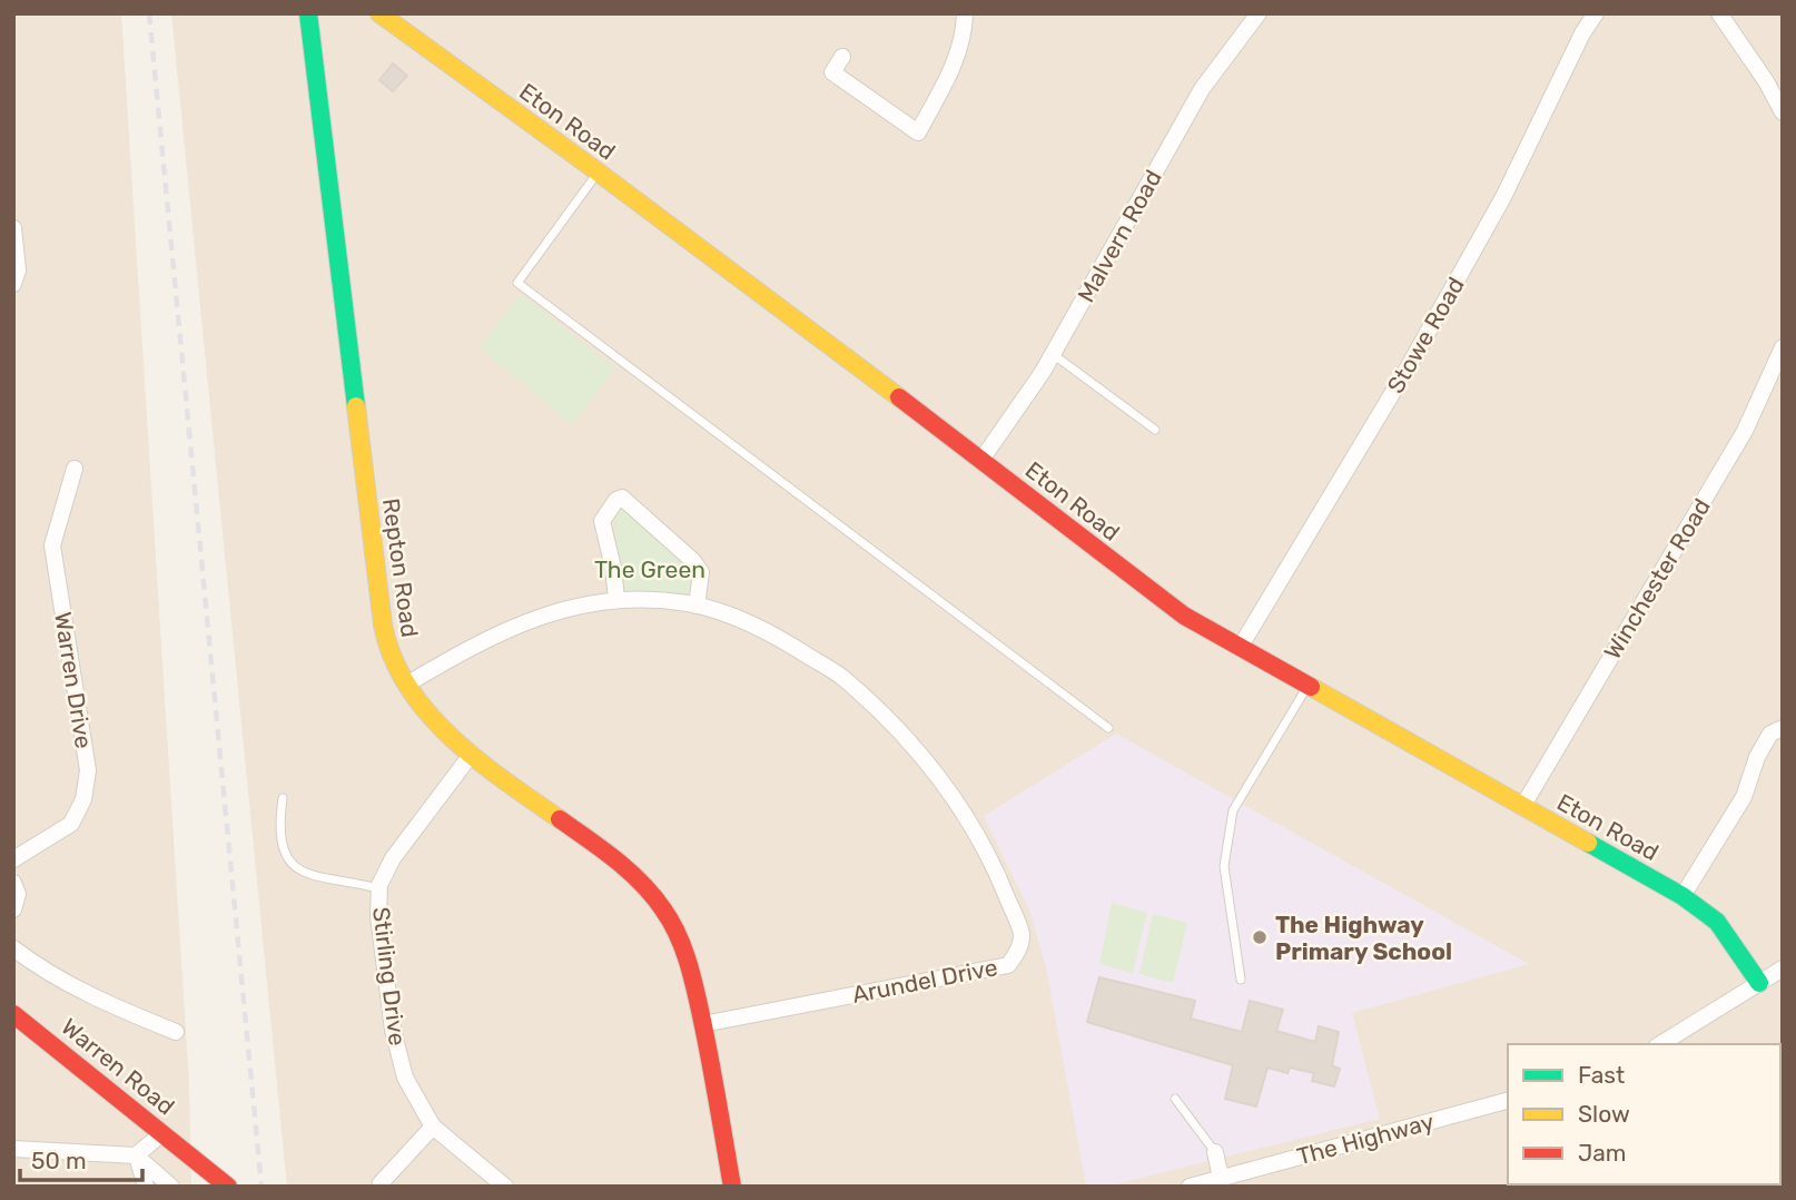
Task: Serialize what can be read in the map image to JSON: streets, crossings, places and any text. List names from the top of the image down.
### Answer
{
  "streets": {
    "street": [
      "Eton Road",
      "Malvern Road",
      "Stowe Road",
      "Repton Road",
      "Winchester Road",
      "Warren Drive",
      "Stirling Drive",
      "Arundel Drive",
      "Warren Road",
      "The Highway"
    ]
  },
  "crossings": [
    ["Eton Road", "Malvern Road"],
    ["Eton Road", "Stowe Road"],
    ["Eton Road", "Winchester Road"],
    ["Repton Road", "Stirling Drive"],
    ["Repton Road", "Arundel Drive"]
  ],
  "parks": ["The Green"],
  "places": ["The Highway Primary School"],
  "legend": ["Fast", "Slow", "Jam"],
  "scale_bar": "50 m"
}
